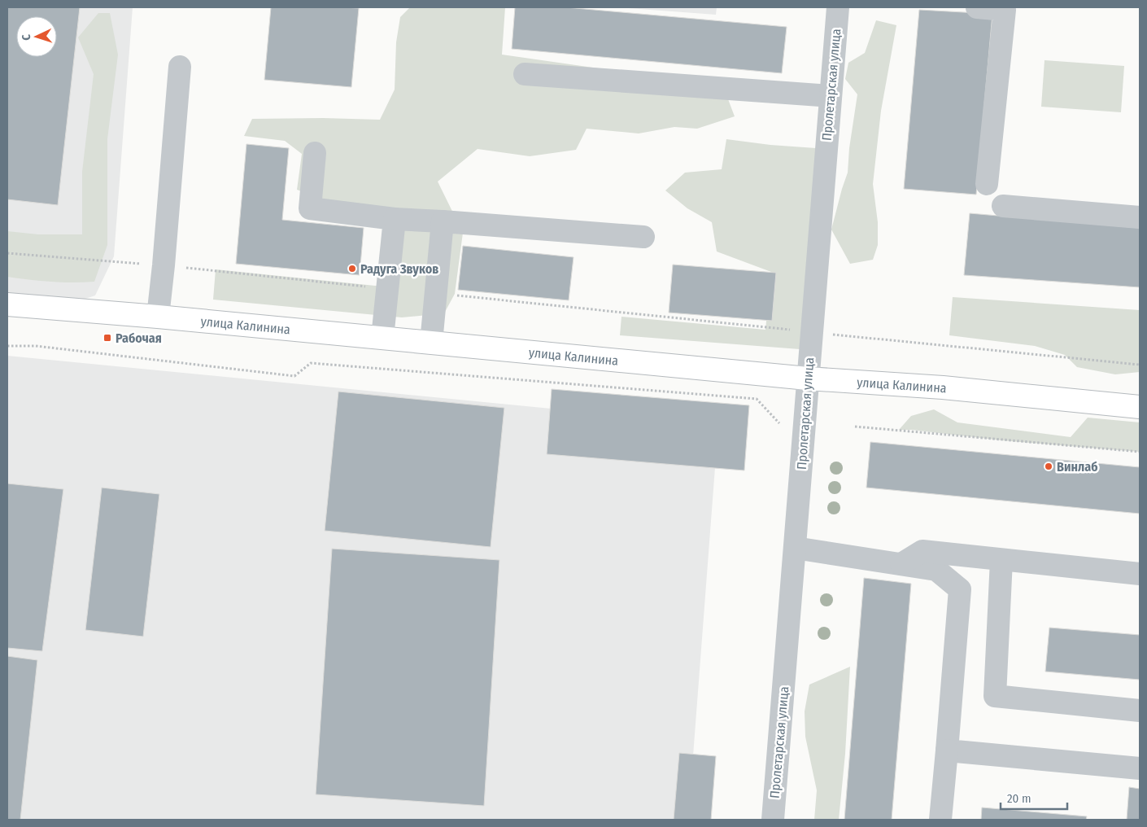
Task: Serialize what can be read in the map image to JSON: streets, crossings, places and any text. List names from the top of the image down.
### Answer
{
  "streets": {
    "main road": ["улица Калинина"],
    "street": ["Пролетарская улица"]
  },
  "crossings": [
    ["Пролетарская улица", "улица Калинина"]
  ],
  "places": {
    "other": ["Радуга Звуков", "Винлаб"],
    "transit": ["Рабочая"]
  },
  "scale_bar": "20 m",
  "north": "left"
}
